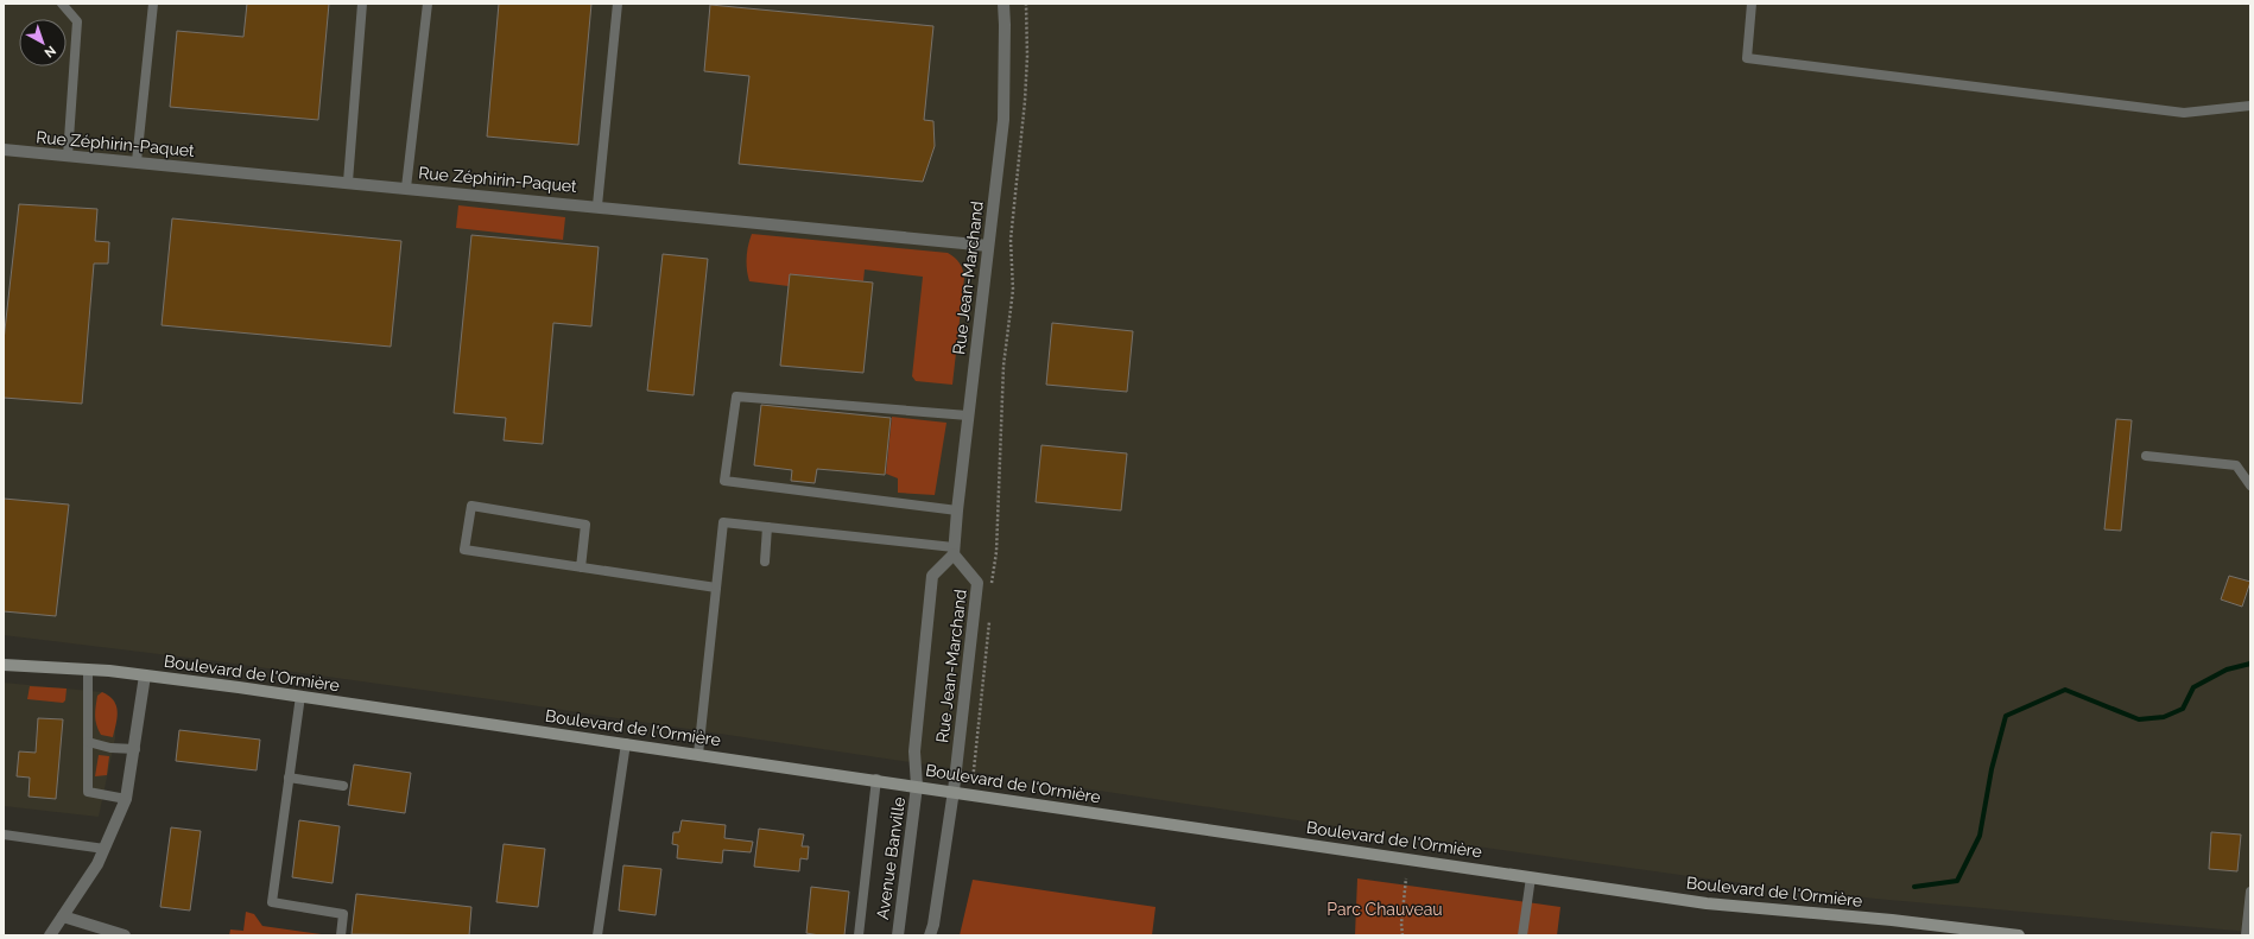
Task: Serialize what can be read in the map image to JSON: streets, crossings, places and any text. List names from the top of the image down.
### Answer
{
  "streets": {
    "main road": ["Boulevard de l'Ormière"],
    "street": ["Rue Zéphirin-Paquet", "Rue Jean-Marchand", "Avenue Banville"]
  },
  "crossings": [
    ["Rue Zéphirin-Paquet", "Rue Jean-Marchand"],
    ["Rue Jean-Marchand", "Boulevard de l'Ormière"],
    ["Rue Jean-Marchand", "Avenue Banville"],
    ["Boulevard de l'Ormière", "Avenue Banville"]
  ],
  "parks": ["Parc Chauveau"],
  "north": "bottom right"
}
